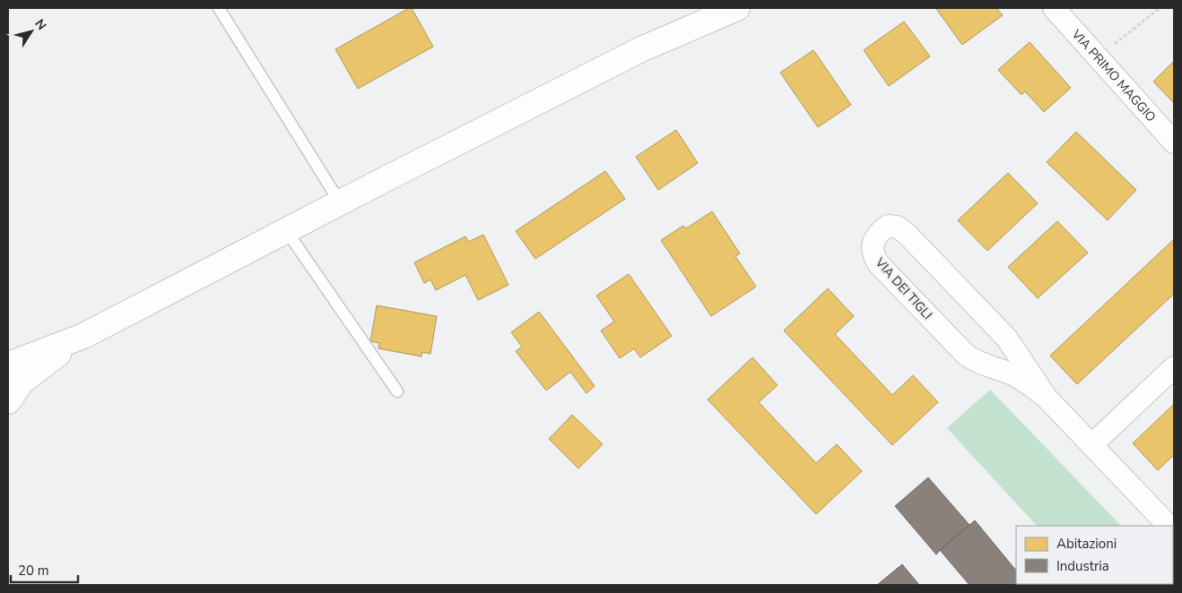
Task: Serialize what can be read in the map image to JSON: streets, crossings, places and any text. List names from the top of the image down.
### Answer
{
  "streets": {
    "street": ["VIA PRIMO MAGGIO", "VIA DEI TIGLI"]
  },
  "legend": ["Abitazioni", "Industria"],
  "scale_bar": "20 m",
  "north": "top right"
}
